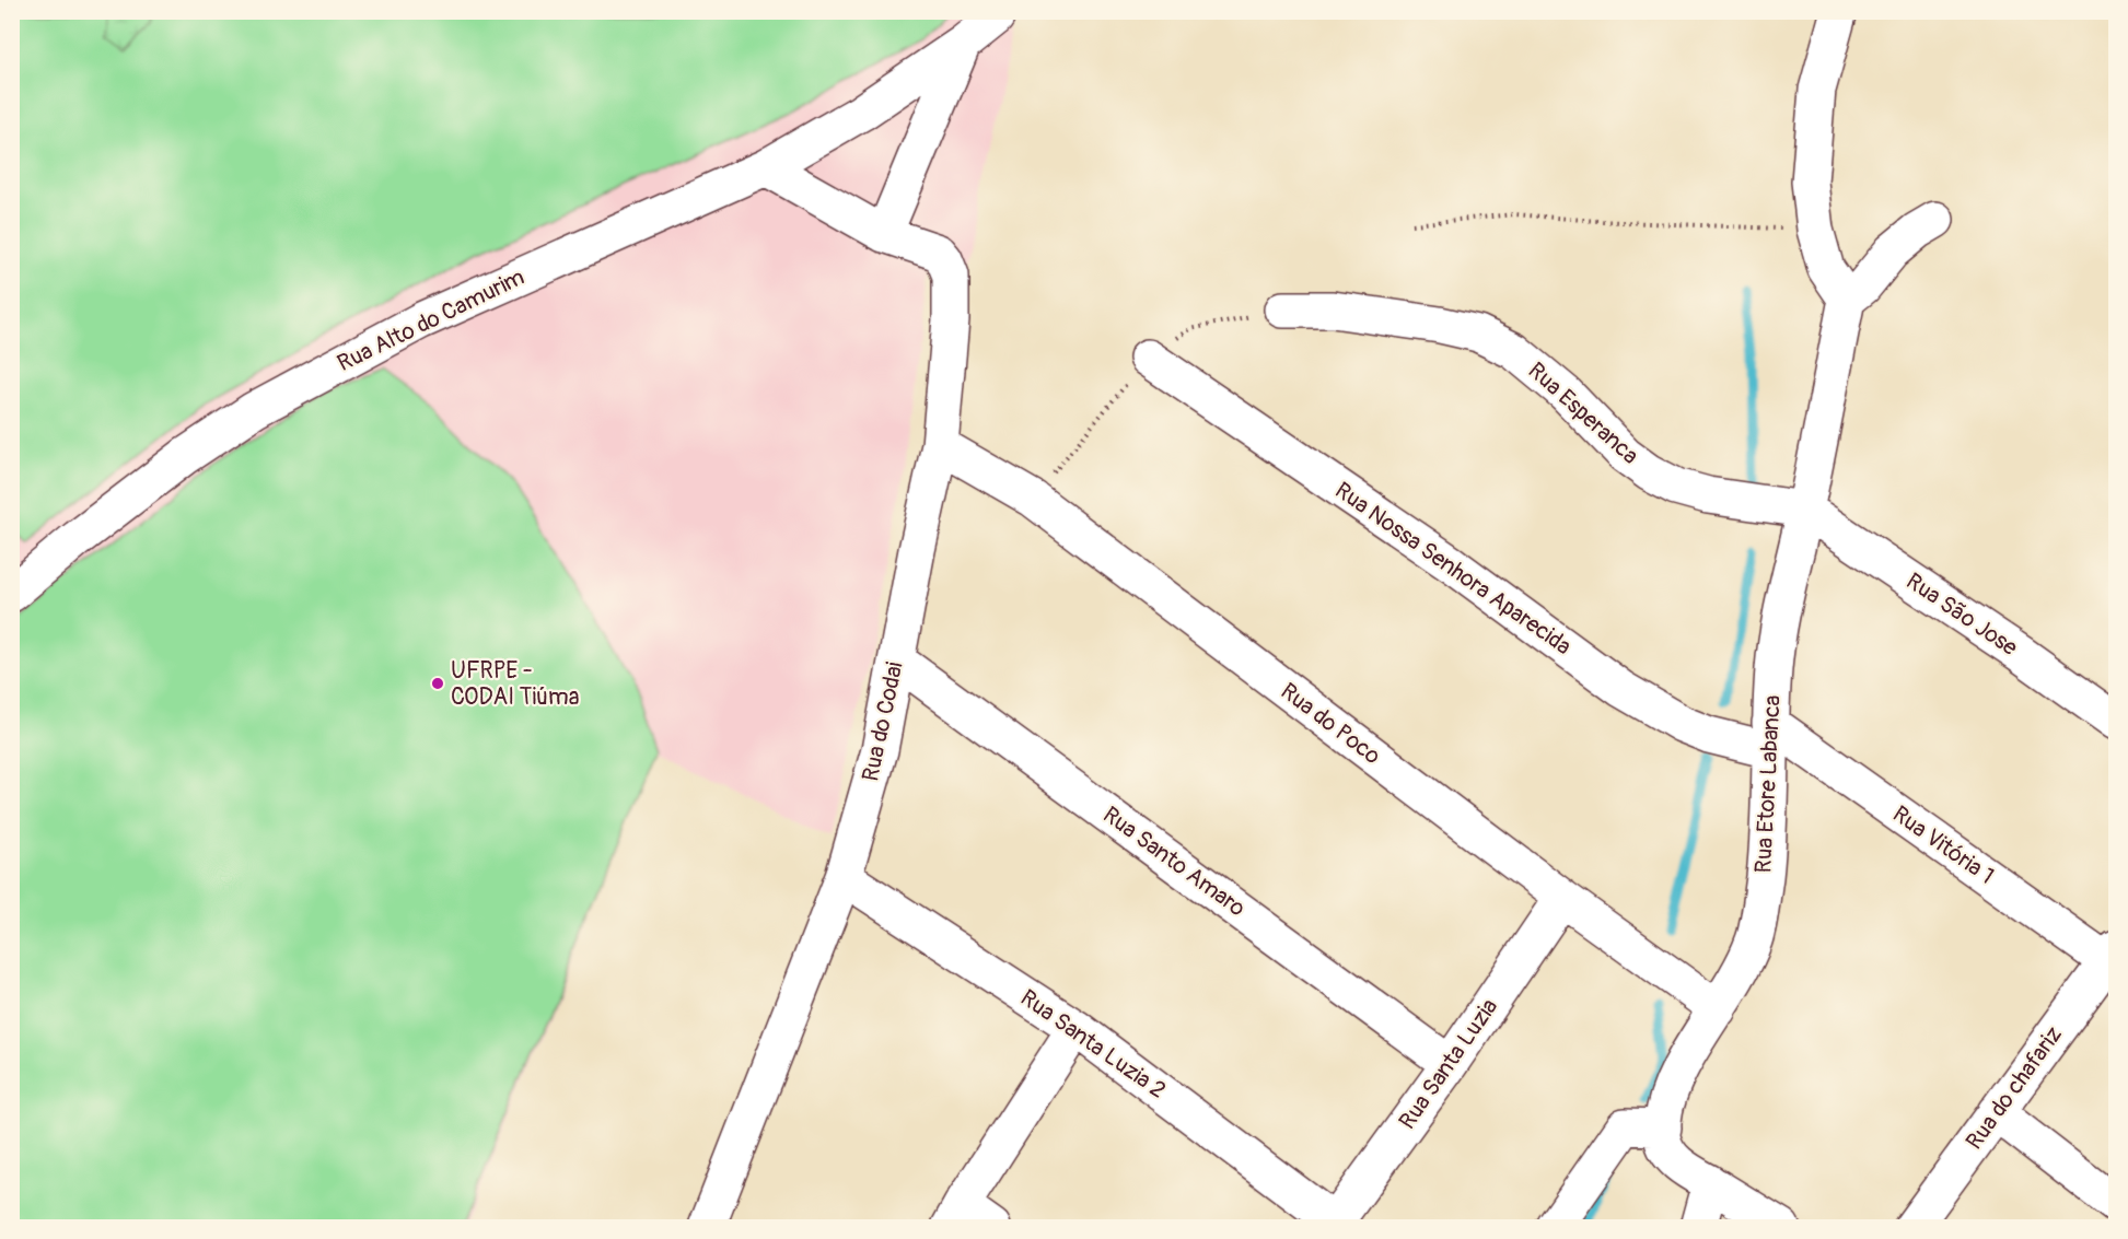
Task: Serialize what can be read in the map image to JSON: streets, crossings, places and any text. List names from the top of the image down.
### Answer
{
  "streets": {
    "street": [
      "Rua Alto do Camurim",
      "Rua Esperanca",
      "Rua Nossa Senhora Aparecida",
      "Rua São Jose",
      "Rua do Codai",
      "Rua do Poco",
      "Rua Etore Labanca",
      "Rua Vitória 1",
      "Rua Santo Amaro",
      "Rua Santa Luzia 2",
      "Rua Santa Luzia",
      "Rua do chafariz"
    ]
  },
  "crossings": [
    ["Rua Esperanca", "Rua São Jose"],
    ["Rua Esperanca", "Rua Etore Labanca"],
    ["Rua Nossa Senhora Aparecida", "Rua Etore Labanca"],
    ["Rua Nossa Senhora Aparecida", "Rua Vitória 1"],
    ["Rua São Jose", "Rua Etore Labanca"],
    ["Rua do Codai", "Rua do Poco"],
    ["Rua do Codai", "Rua Santo Amaro"],
    ["Rua do Codai", "Rua Santa Luzia 2"],
    ["Rua do Poco", "Rua Etore Labanca"],
    ["Rua do Poco", "Rua Santa Luzia"],
    ["Rua Etore Labanca", "Rua Vitória 1"],
    ["Rua Vitória 1", "Rua do chafariz"],
    ["Rua Santo Amaro", "Rua Santa Luzia"],
    ["Rua Santa Luzia 2", "Rua Santa Luzia"]
  ],
  "places": ["UFRPE - CODAI Tiúma"]
}
